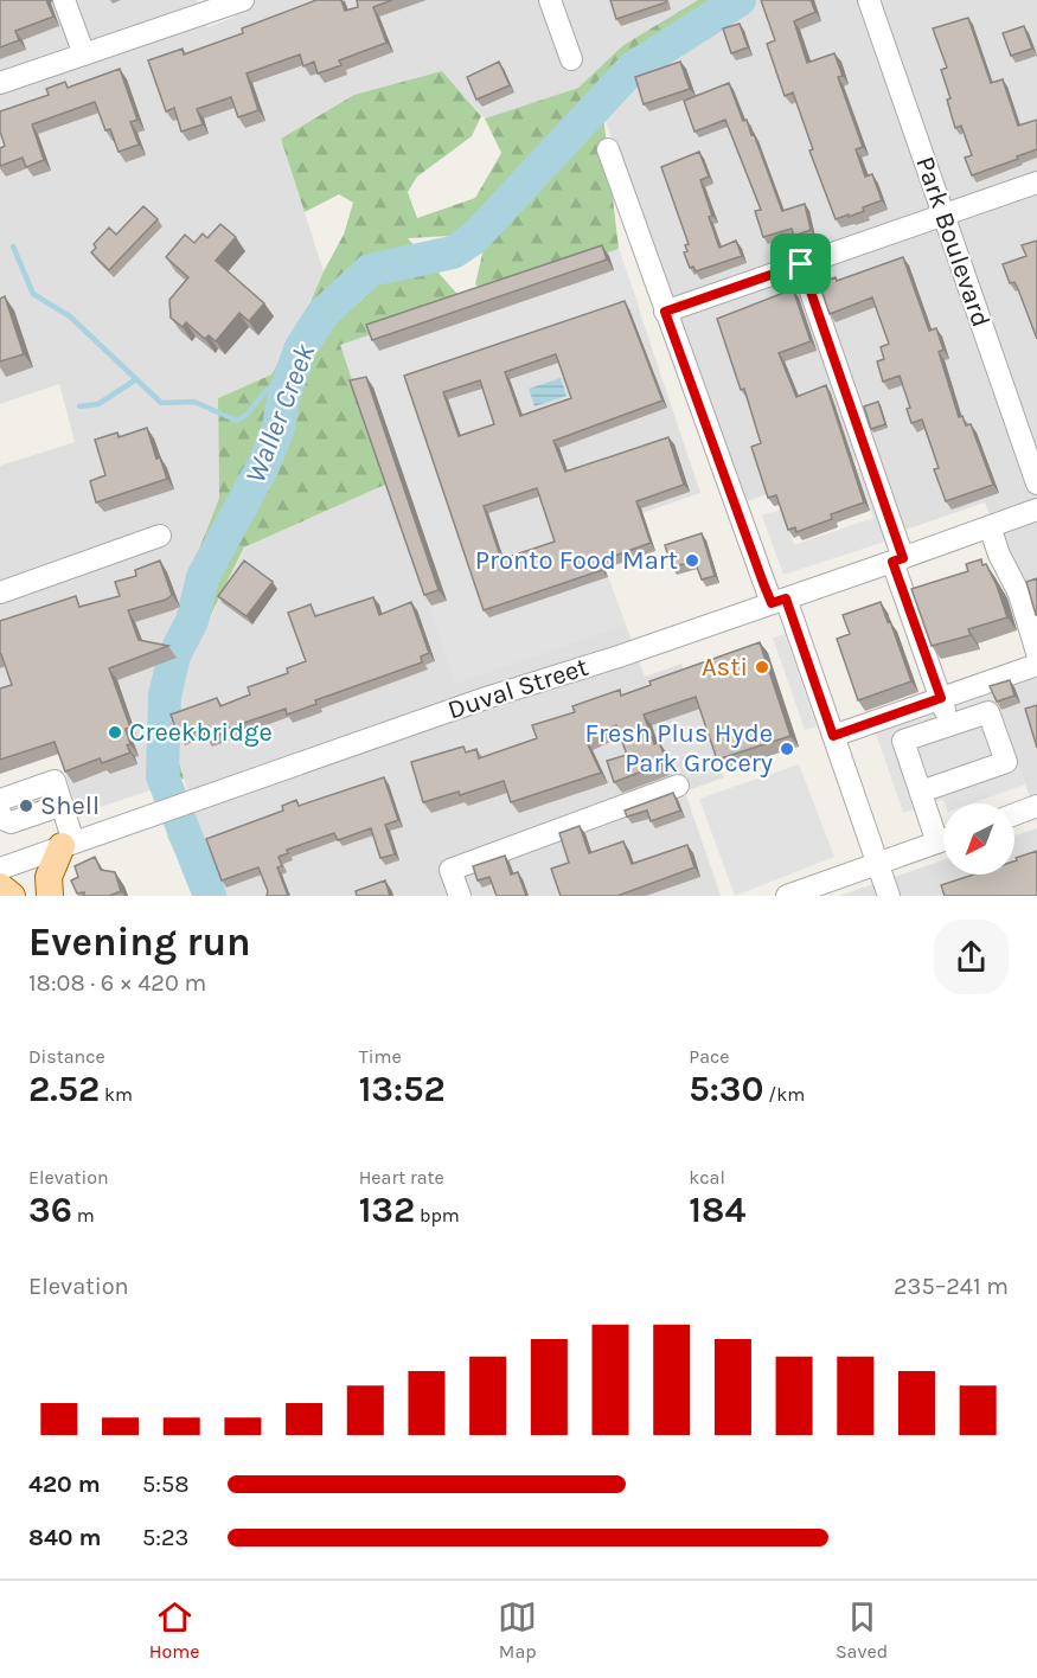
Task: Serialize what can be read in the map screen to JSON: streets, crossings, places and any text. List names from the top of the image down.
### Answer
{
  "streets": {
    "street": ["Park Boulevard", "Duval Street"]
  },
  "water": ["Waller Creek"],
  "places": [
    "Pronto Food Mart",
    "Asti",
    "Creekbridge",
    "Fresh Plus Hyde Park Grocery",
    "Shell"
  ],
  "north": "bottom left",
  "page": {
    "heading": ["Evening run", "18:08 · 6 × 420 m"],
    "stats": [
      ["Distance", "2.52 km"],
      ["Time", "13:52"],
      ["Pace", "5:30 /km"],
      ["Elevation", "36 m"],
      ["Heart rate", "132 bpm"],
      ["kcal", "184"]
    ],
    "chart": ["Elevation", "235–241 m"],
    "list": [
      {
        "name": "420 m",
        "note": "5:58"
      },
      {
        "name": "840 m",
        "note": "5:23"
      }
    ],
    "tabs": ["Home", "Map", "Saved"]
  }
}
